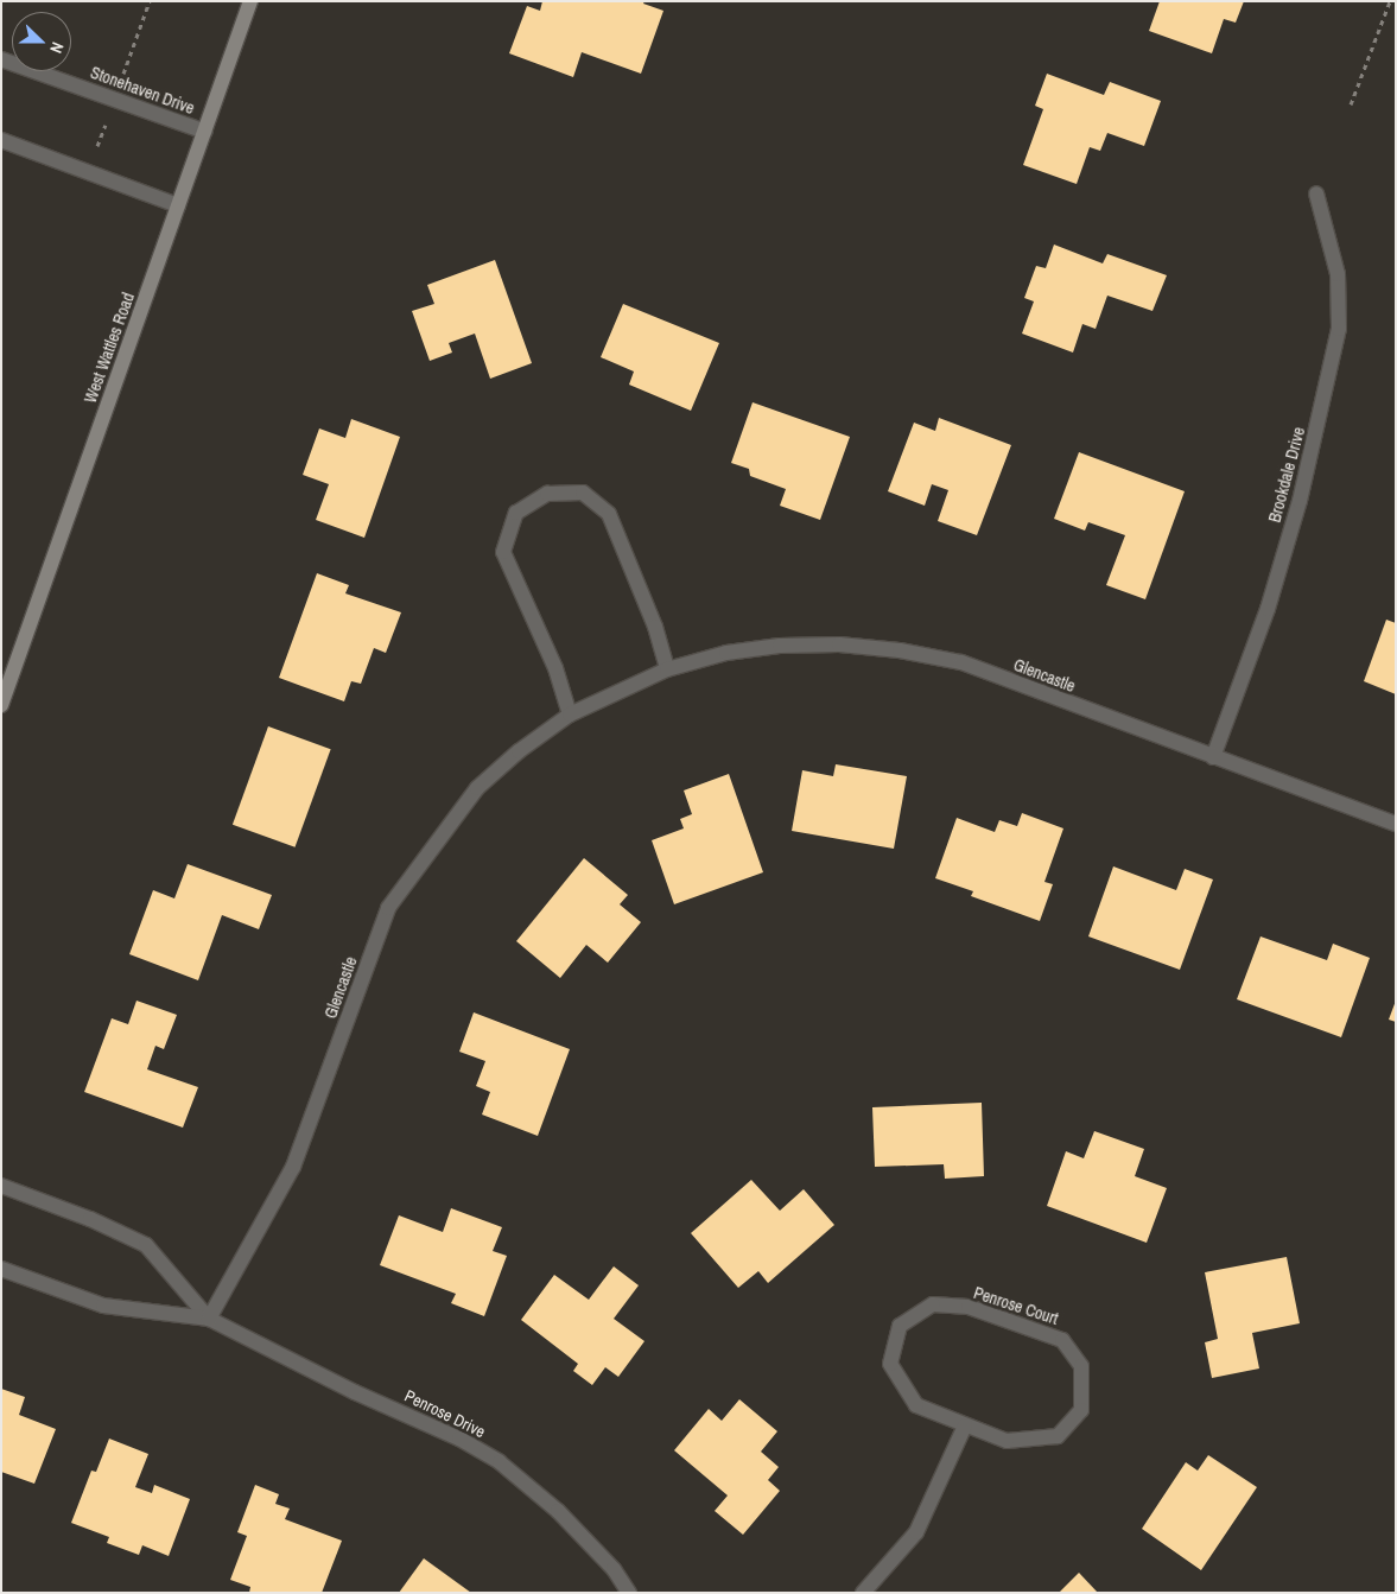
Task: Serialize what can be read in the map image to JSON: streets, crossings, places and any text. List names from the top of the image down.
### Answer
{
  "streets": {
    "street": [
      "Stonehaven Drive",
      "West Wattles Road",
      "Brookdale Drive",
      "Glencastle",
      "Penrose Court",
      "Penrose Drive"
    ]
  },
  "crossings": [
    ["Stonehaven Drive", "West Wattles Road"],
    ["Brookdale Drive", "Glencastle"],
    ["Glencastle", "Penrose Drive"]
  ],
  "north": "right"
}
